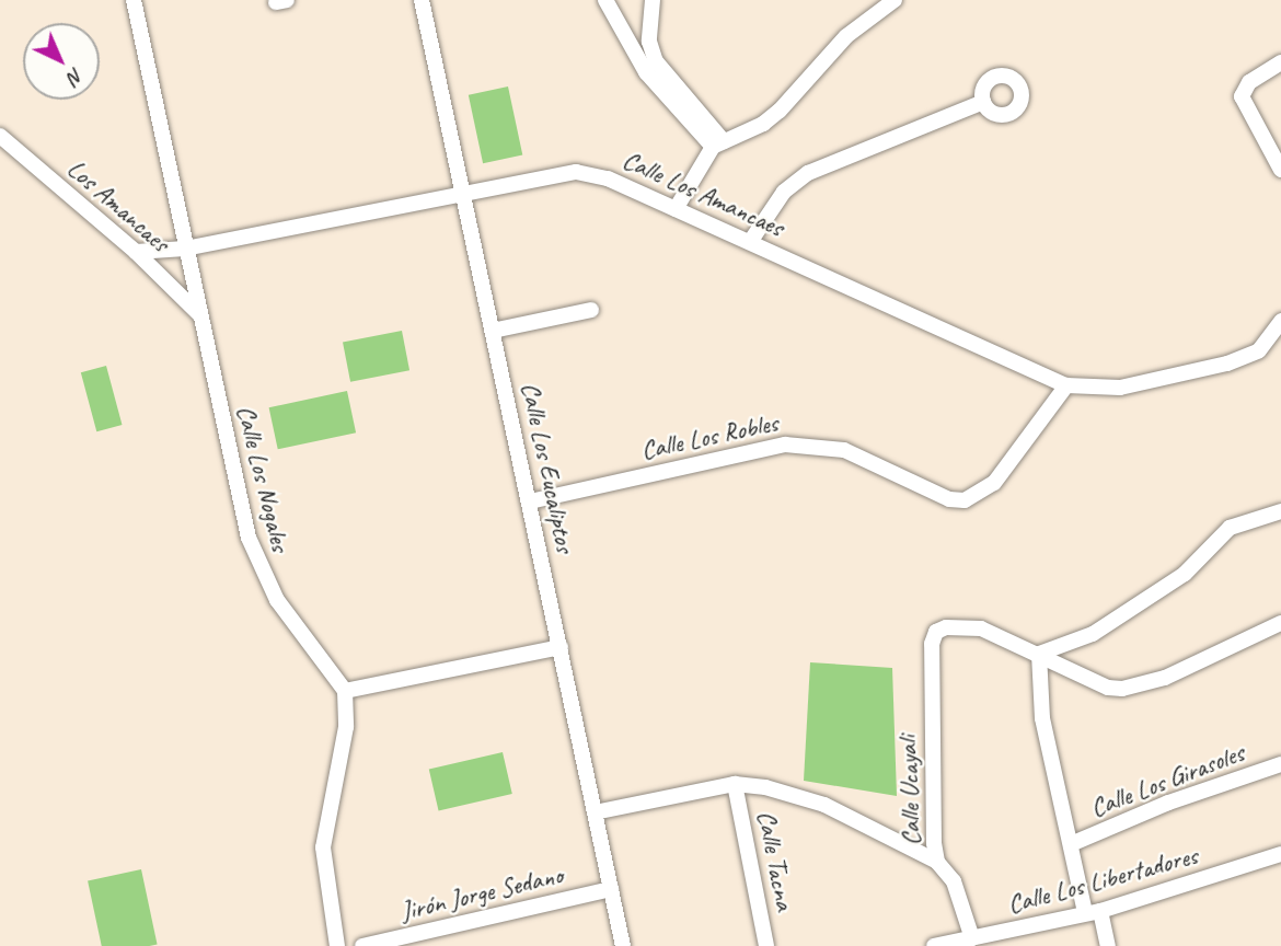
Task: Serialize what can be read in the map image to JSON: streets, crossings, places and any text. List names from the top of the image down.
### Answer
{
  "streets": {
    "street": [
      "Calle Los Amancaes",
      "Los Amancaes",
      "Calle Los Robles",
      "Calle Los Eucaliptos",
      "Calle Los Nogales",
      "Calle Los Girasoles",
      "Calle Ucayali",
      "Calle Tacna",
      "Calle Los Libertadores",
      "Jirón Jorge Sedano"
    ]
  },
  "crossings": [
    ["Calle Los Amancaes", "Los Amancaes"],
    ["Calle Los Amancaes", "Calle Los Robles"],
    ["Calle Los Amancaes", "Calle Los Eucaliptos"],
    ["Calle Los Amancaes", "Calle Los Nogales"],
    ["Los Amancaes", "Calle Los Nogales"],
    ["Calle Los Robles", "Calle Los Eucaliptos"],
    ["Calle Los Eucaliptos", "Jirón Jorge Sedano"],
    ["Calle Ucayali", "Calle Los Libertadores"]
  ],
  "north": "bottom right"
}
